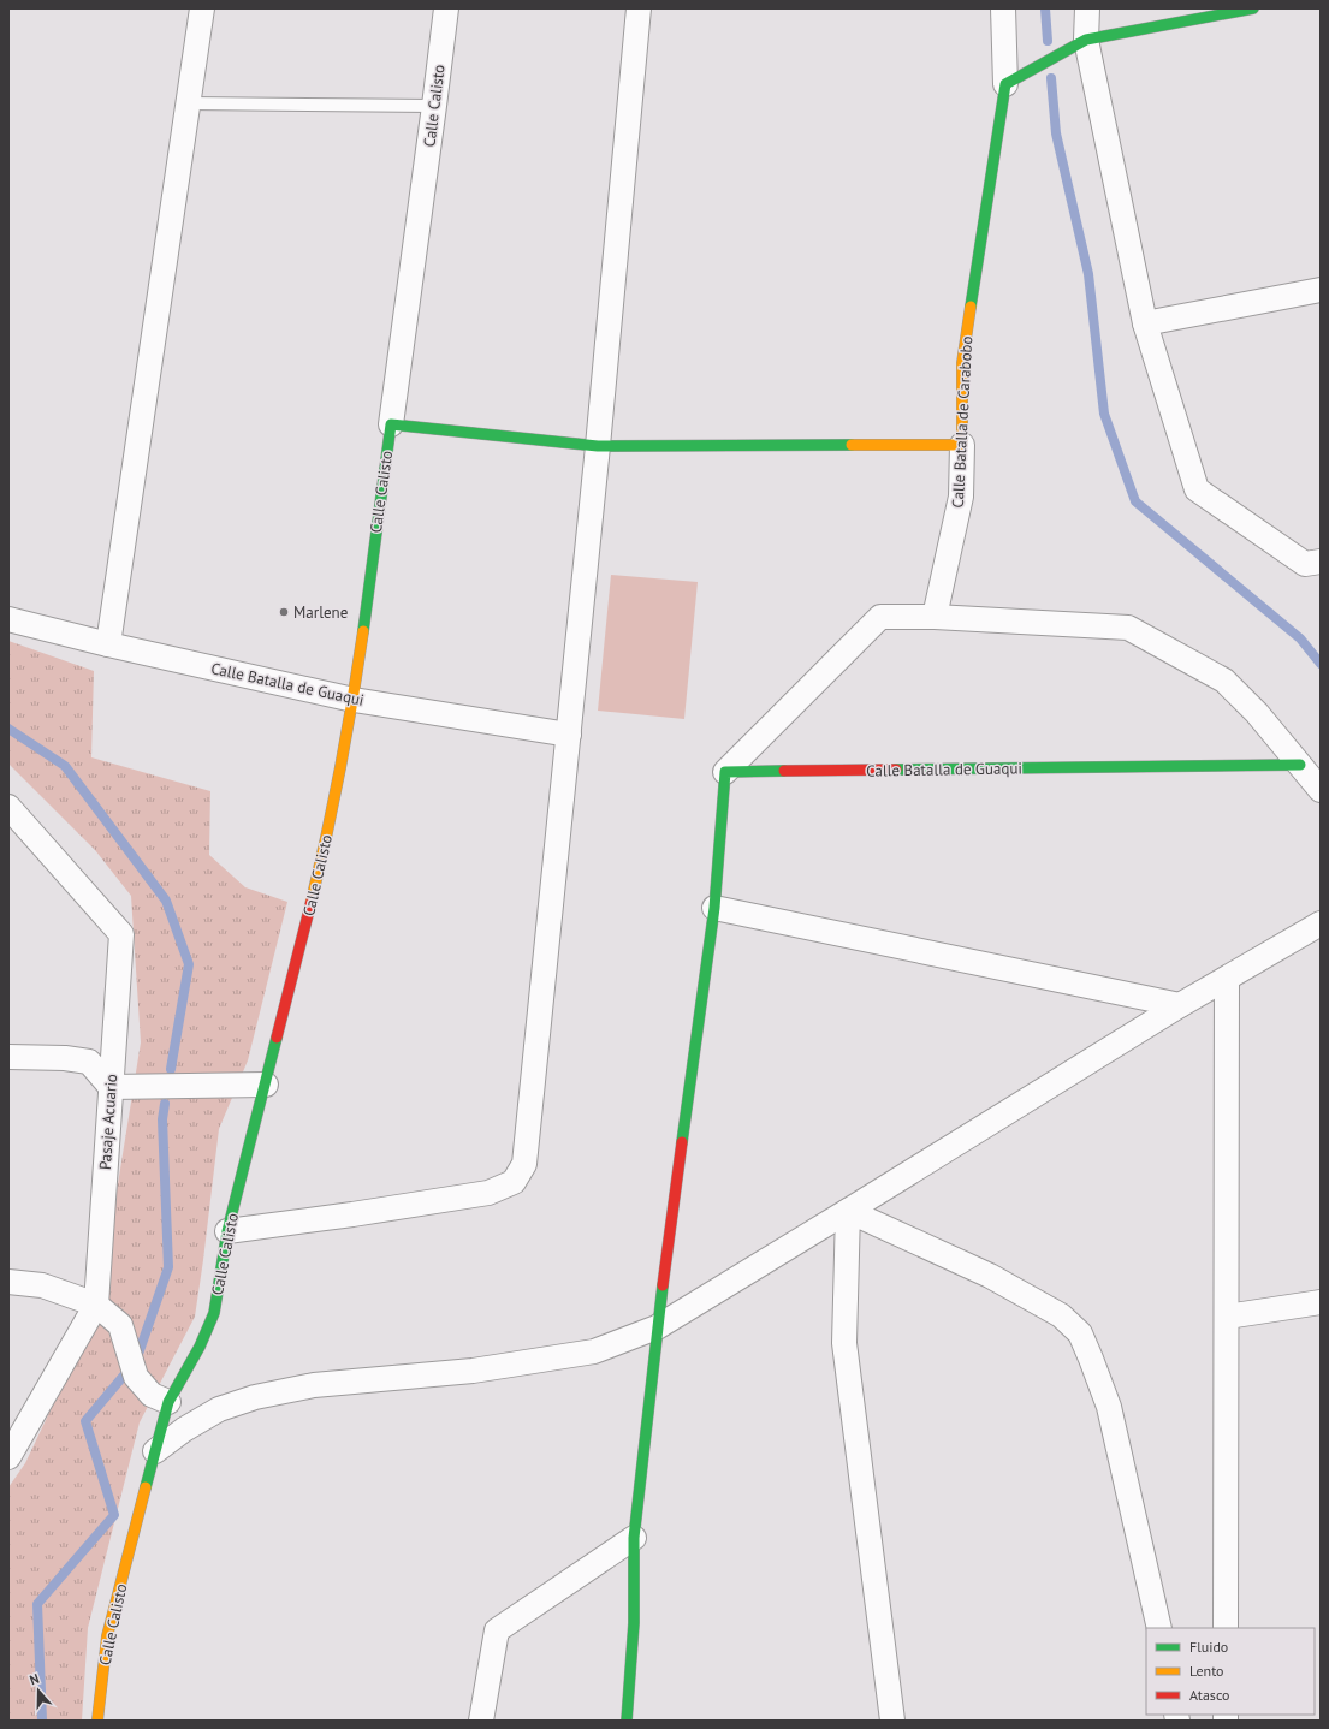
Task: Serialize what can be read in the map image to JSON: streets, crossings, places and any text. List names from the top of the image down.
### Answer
{
  "streets": {
    "street": [
      "Calle Calisto",
      "Calle Batalla de Carabobo",
      "Calle Batalla de Guaqui",
      "Pasaje Acuario"
    ]
  },
  "crossings": [
    ["Calle Calisto", "Calle Batalla de Guaqui"]
  ],
  "places": ["Marlene"],
  "legend": ["Fluido", "Lento", "Atasco"],
  "north": "top"
}
